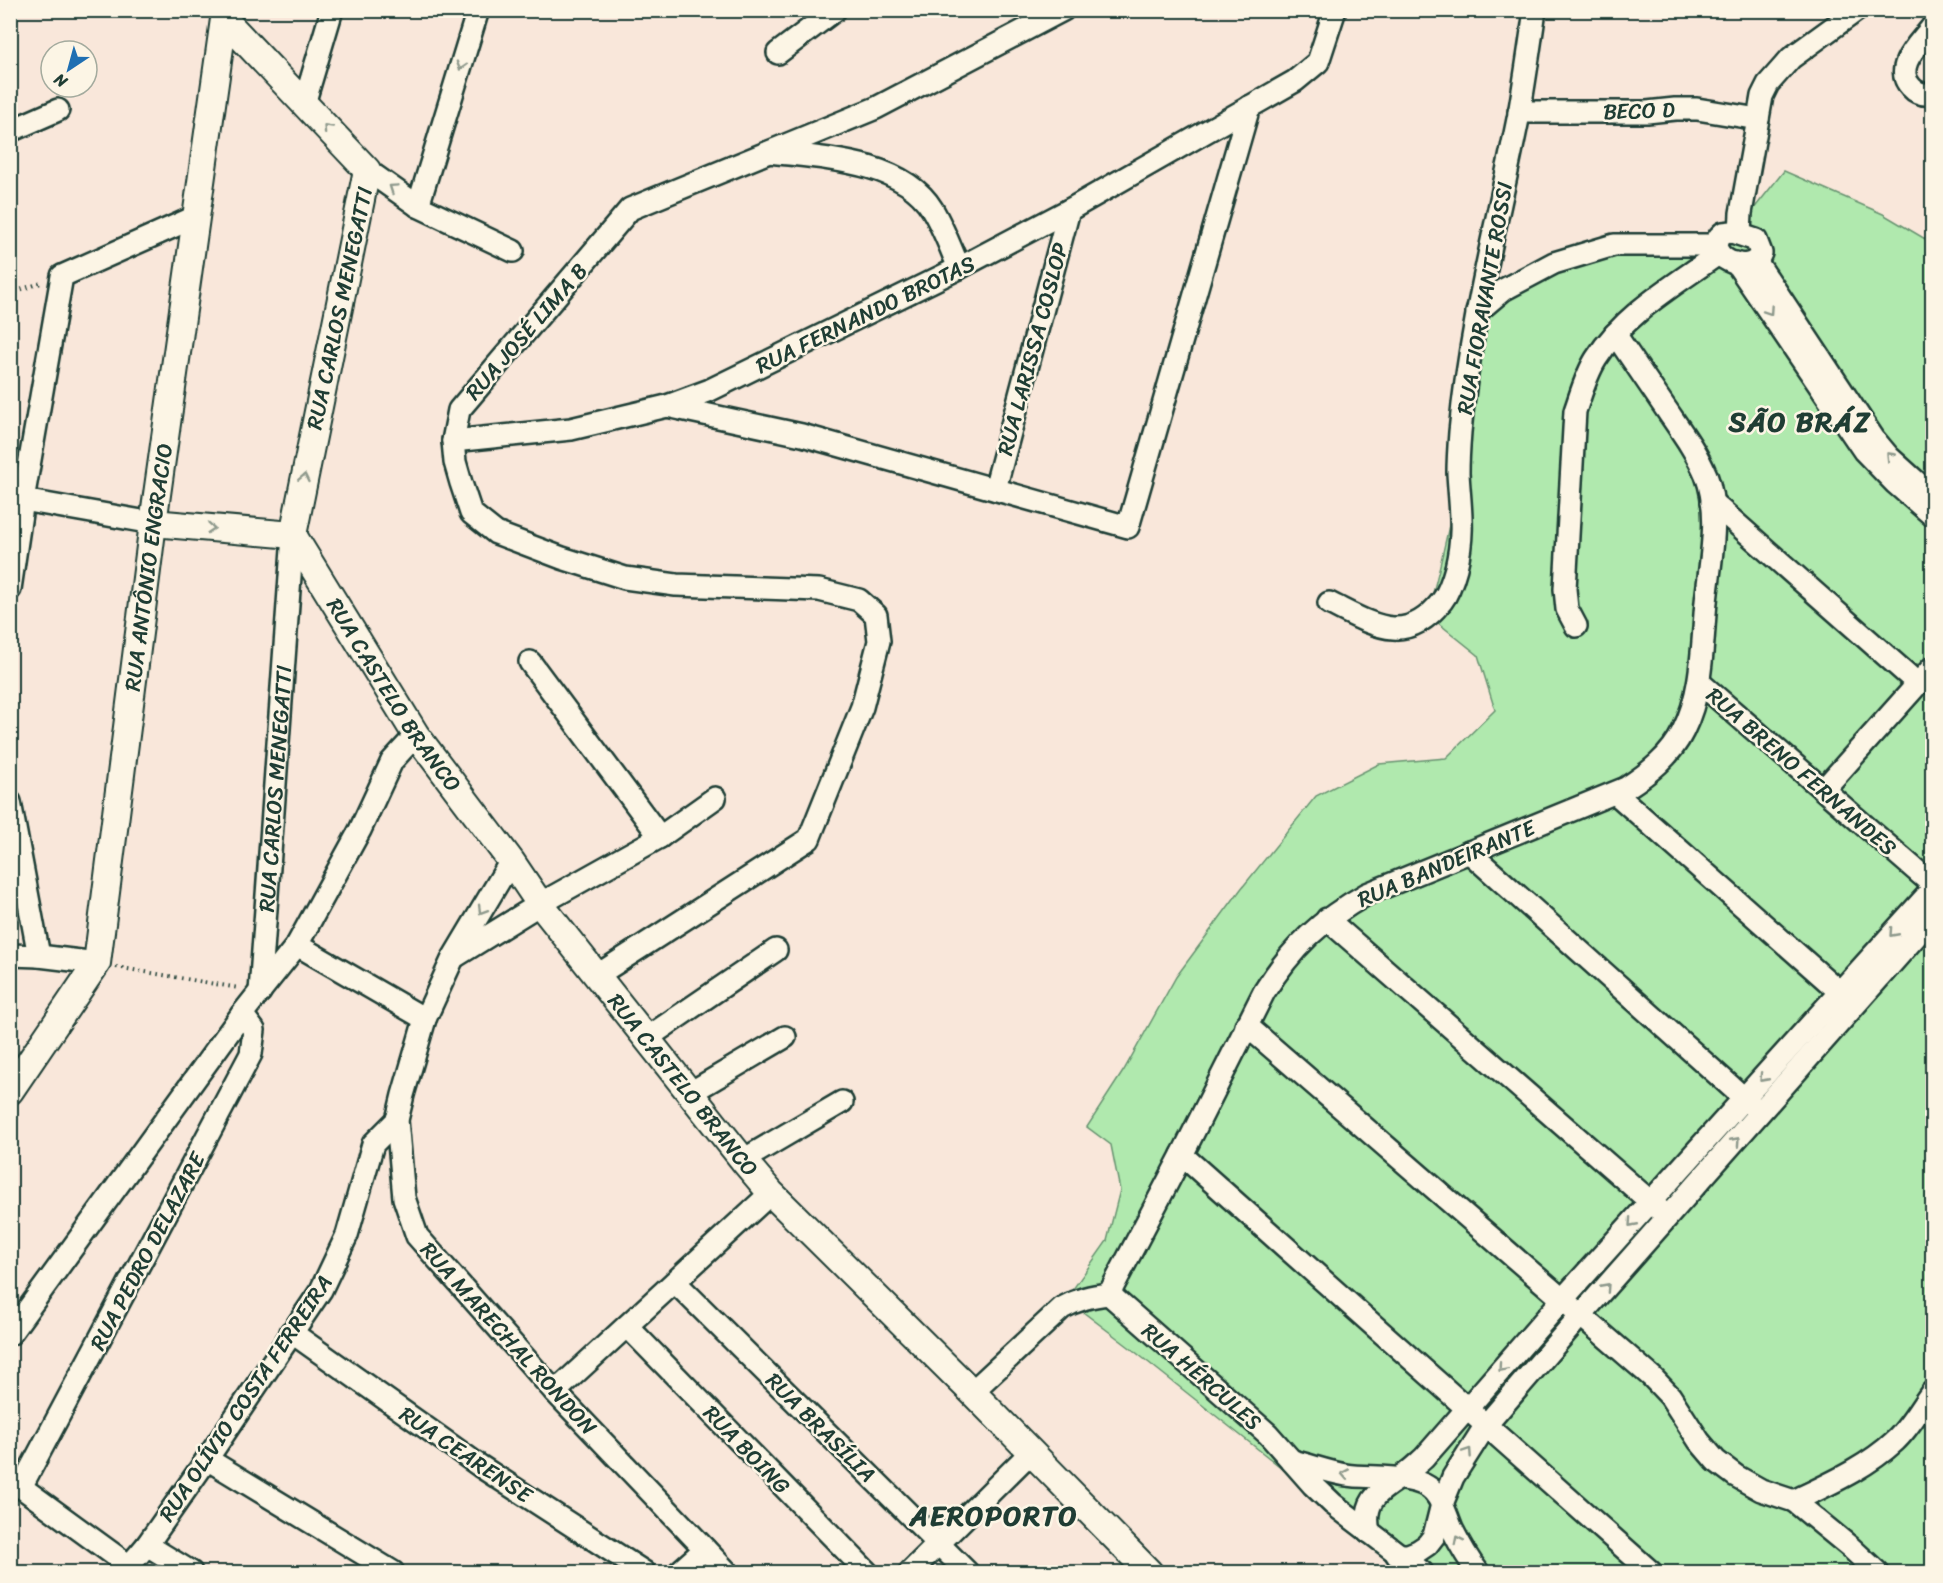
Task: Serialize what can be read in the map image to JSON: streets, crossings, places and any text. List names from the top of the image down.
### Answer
{
  "streets": {
    "street": [
      "BECO D",
      "RUA FIORAVANTE ROSSI",
      "RUA CARLOS MENEGATTI",
      "RUA FERNANDO BROTAS",
      "RUA JOSÉ LIMA B",
      "RUA LARISSA COSLOP",
      "RUA ANTÔNIO ENGRACIO",
      "RUA CASTELO BRANCO",
      "RUA BRENO FERNANDES",
      "RUA BANDEIRANTE",
      "RUA PEDRO DELAZARE",
      "RUA MARECHAL RONDON",
      "RUA HÉRCULES",
      "RUA OLÍVIO COSTA FERREIRA",
      "RUA BRASÍLIA",
      "RUA BOING",
      "RUA CEARENSE"
    ]
  },
  "crossings": [
    ["BECO D", "RUA FIORAVANTE ROSSI"],
    ["RUA CARLOS MENEGATTI", "RUA CASTELO BRANCO"],
    ["RUA FERNANDO BROTAS", "RUA JOSÉ LIMA B"],
    ["RUA FERNANDO BROTAS", "RUA LARISSA COSLOP"],
    ["RUA JOSÉ LIMA B", "RUA CASTELO BRANCO"],
    ["RUA CASTELO BRANCO", "RUA MARECHAL RONDON"],
    ["RUA BRENO FERNANDES", "RUA BANDEIRANTE"],
    ["RUA BANDEIRANTE", "RUA HÉRCULES"],
    ["RUA MARECHAL RONDON", "RUA OLÍVIO COSTA FERREIRA"],
    ["RUA OLÍVIO COSTA FERREIRA", "RUA CEARENSE"]
  ],
  "one_way": ["RUA CARLOS MENEGATTI"],
  "districts": ["SÃO BRÁZ", "AEROPORTO"],
  "north": "bottom left"
}
